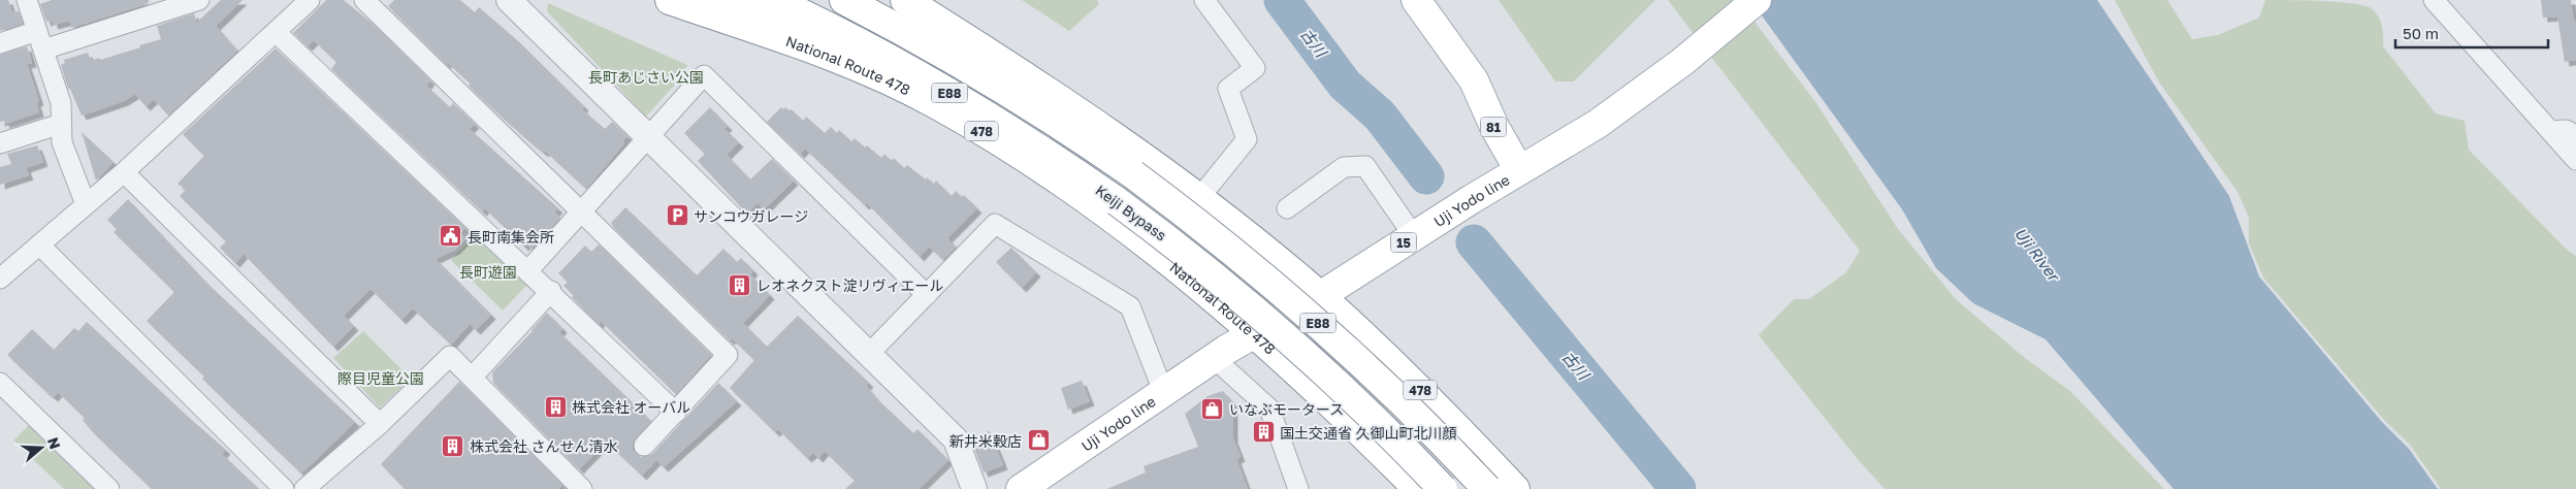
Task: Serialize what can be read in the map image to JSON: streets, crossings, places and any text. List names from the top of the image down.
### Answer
{
  "streets": {
    "main road": [
      "National Route 478",
      "E88",
      "81",
      "478",
      "Uji Yodo line",
      "Keiji Bypass",
      "15"
    ]
  },
  "crossings": [
    ["National Route 478", "Uji Yodo line"],
    ["81", "Uji Yodo line"],
    ["478", "Uji Yodo line"]
  ],
  "water": ["古川", "Uji River"],
  "parks": ["長町あじさい公園", "長町遊園", "際目児童公園"],
  "places": {
    "parking": ["サンコウガレージ"],
    "public building": ["長町南集会所"],
    "building": [
      "レオネクスト淀リヴィエール",
      "株式会社 オーバル",
      "国土交通省 久御山町北川顔",
      "株式会社 さんせん清水"
    ],
    "shop": ["いなぶモータース", "新井米穀店"]
  },
  "scale_bar": "50 m",
  "north": "right"
}
